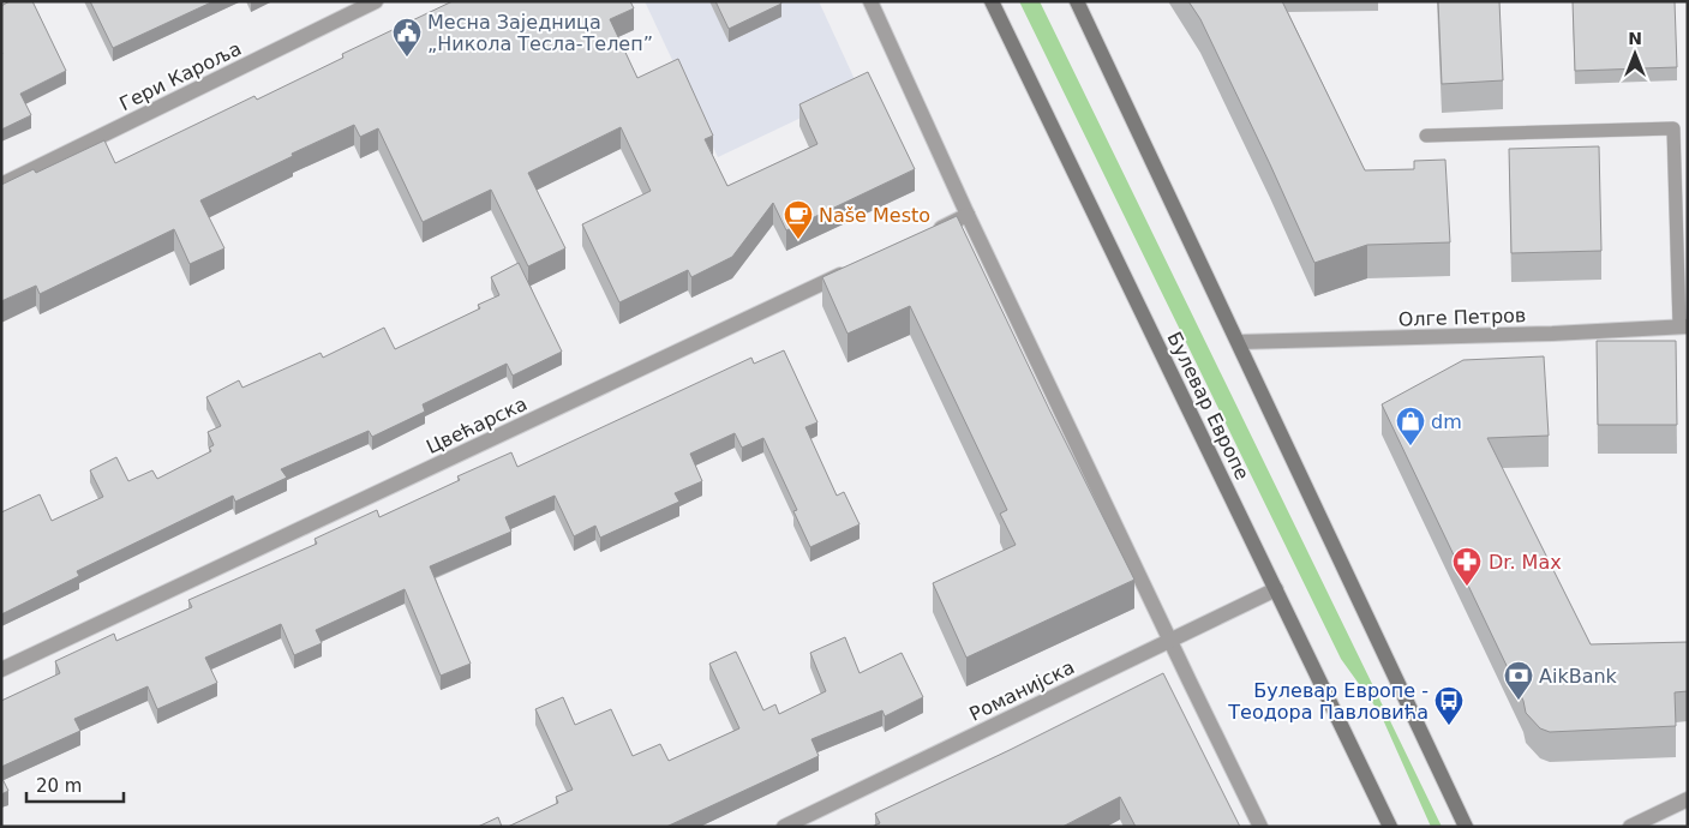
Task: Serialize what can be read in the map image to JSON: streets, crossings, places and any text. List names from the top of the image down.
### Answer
{
  "streets": {
    "main road": ["Булевар Европе"],
    "street": [
      "Гери Кароља",
      "Олге Петров",
      "Цвећарска",
      "Романијска"
    ]
  },
  "crossings": [
    ["Булевар Европе", "Романијска"]
  ],
  "places": {
    "public building": ["Месна Заједница „Никола Тесла-Телеп”"],
    "cafe": ["Naše Mesto"],
    "shop": ["dm"],
    "pharmacy": ["Dr. Max"],
    "bank": ["AikBank"],
    "bus stop": ["Булевар Европе - Теодора Павловића"]
  },
  "scale_bar": "20 m",
  "north": "top"
}
